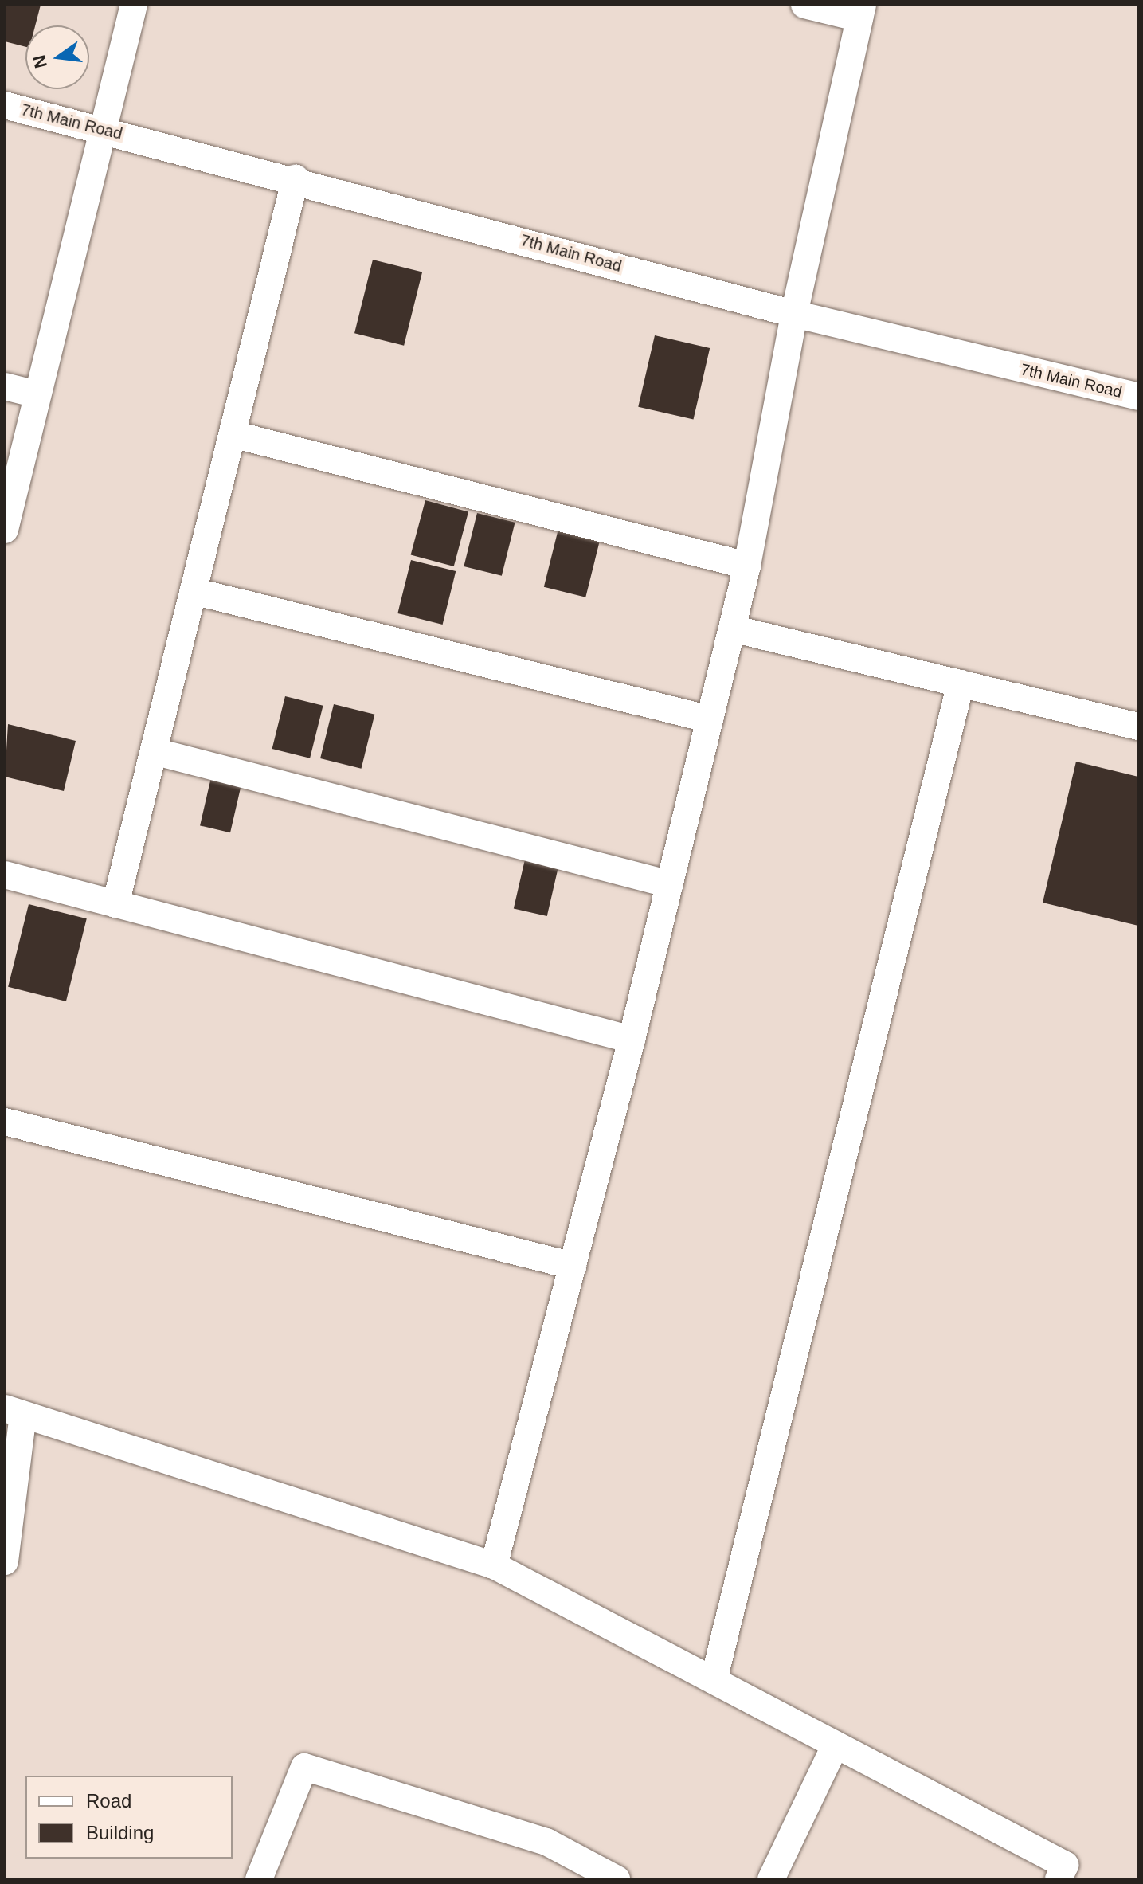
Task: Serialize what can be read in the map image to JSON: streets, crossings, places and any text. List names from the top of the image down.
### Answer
{
  "streets": {
    "street": ["7th Main Road"]
  },
  "legend": ["Road", "Building"],
  "north": "left"
}
